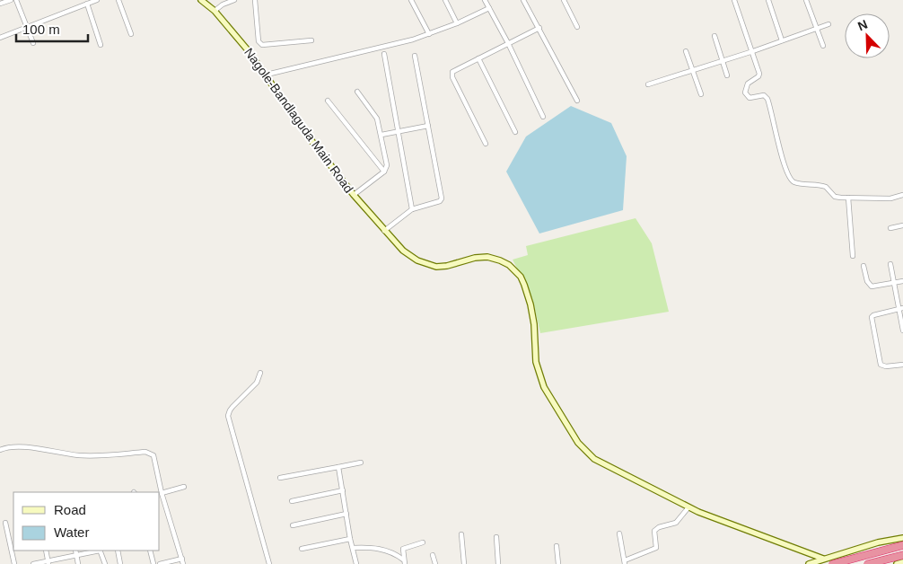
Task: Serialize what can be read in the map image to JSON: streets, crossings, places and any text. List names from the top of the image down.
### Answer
{
  "streets": {
    "street": ["Nagole-Bandlaguda Main Road"]
  },
  "legend": ["Road", "Water"],
  "scale_bar": "100 m",
  "north": "top left"
}
